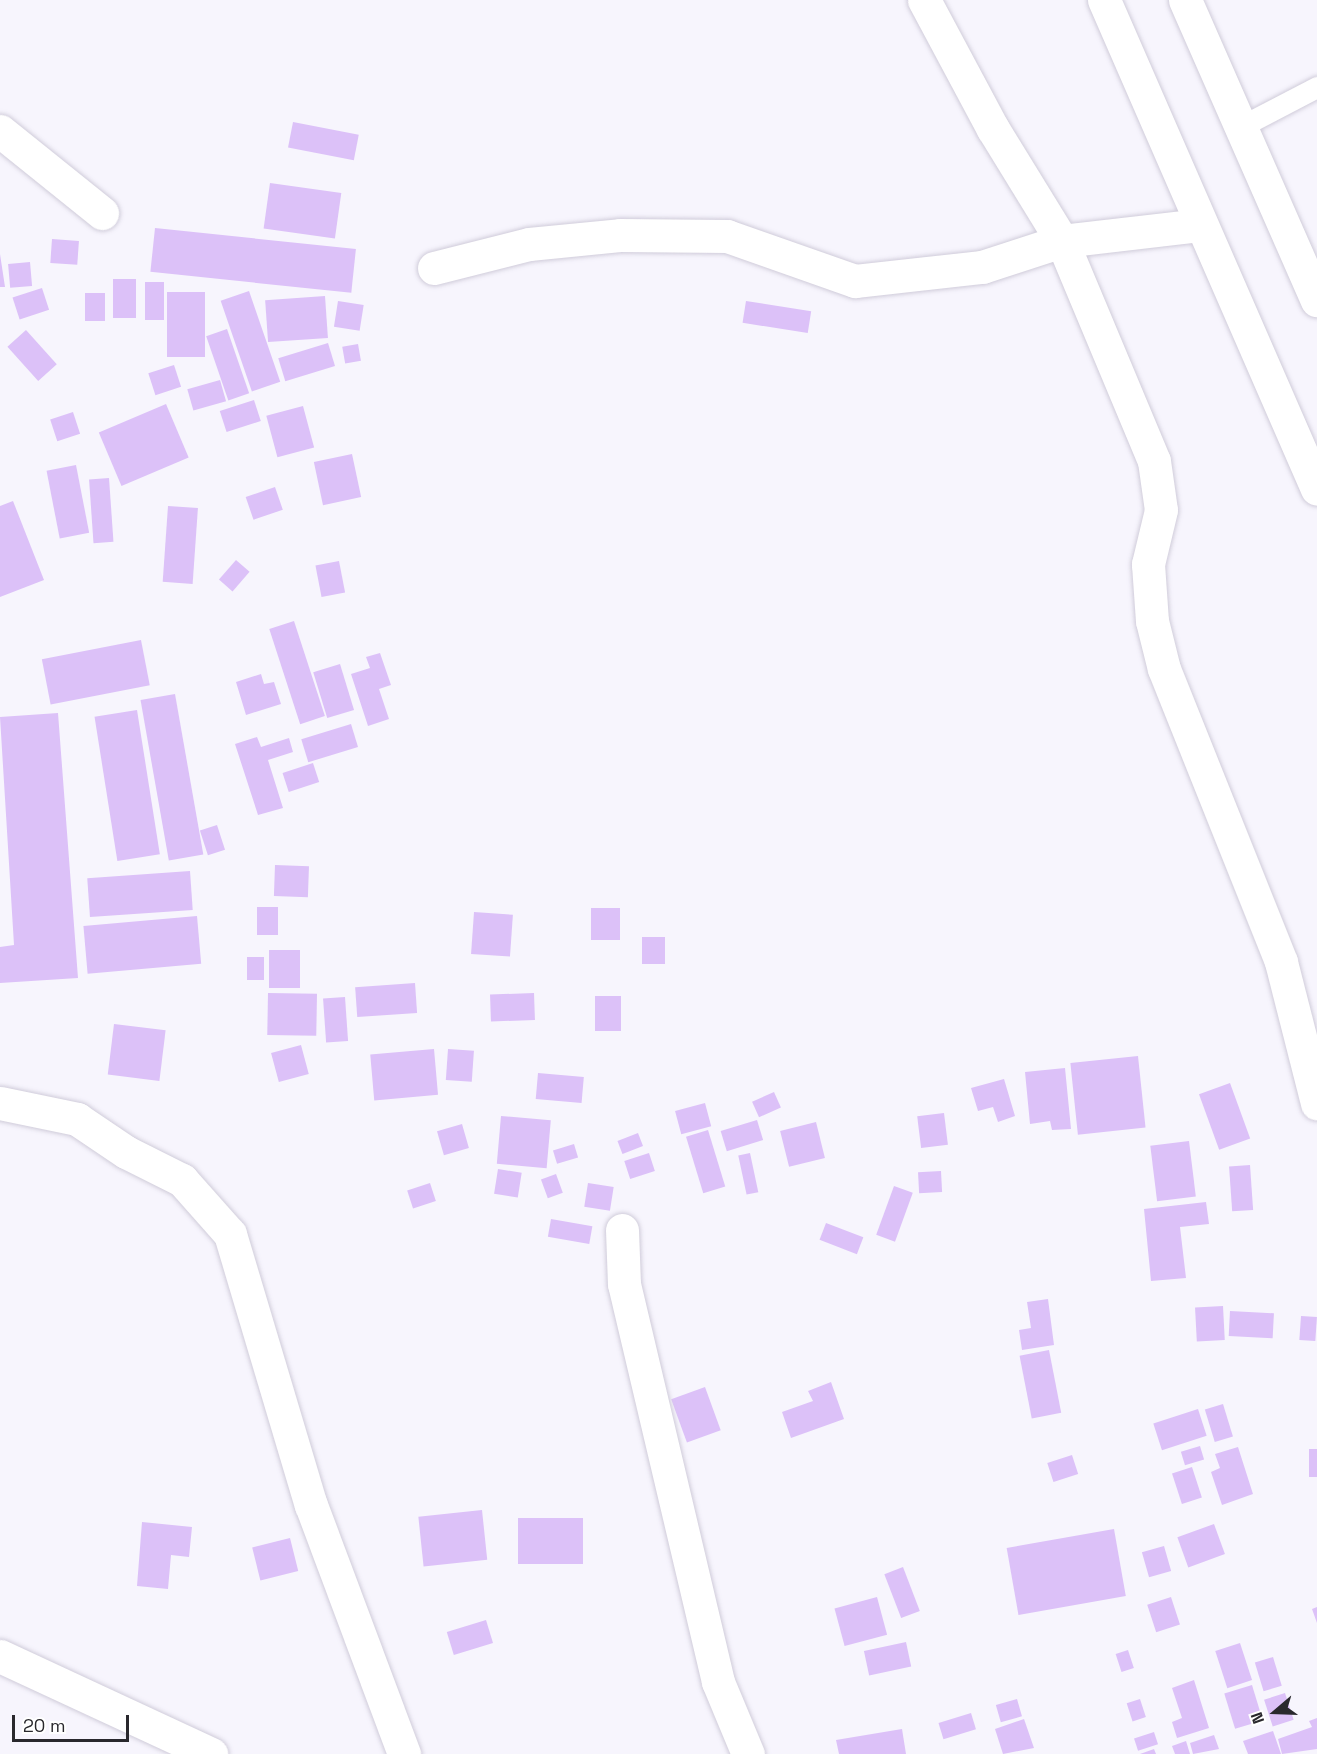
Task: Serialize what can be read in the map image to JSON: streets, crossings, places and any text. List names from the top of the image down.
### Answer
{
  "scale_bar": "20 m",
  "north": "left"
}
